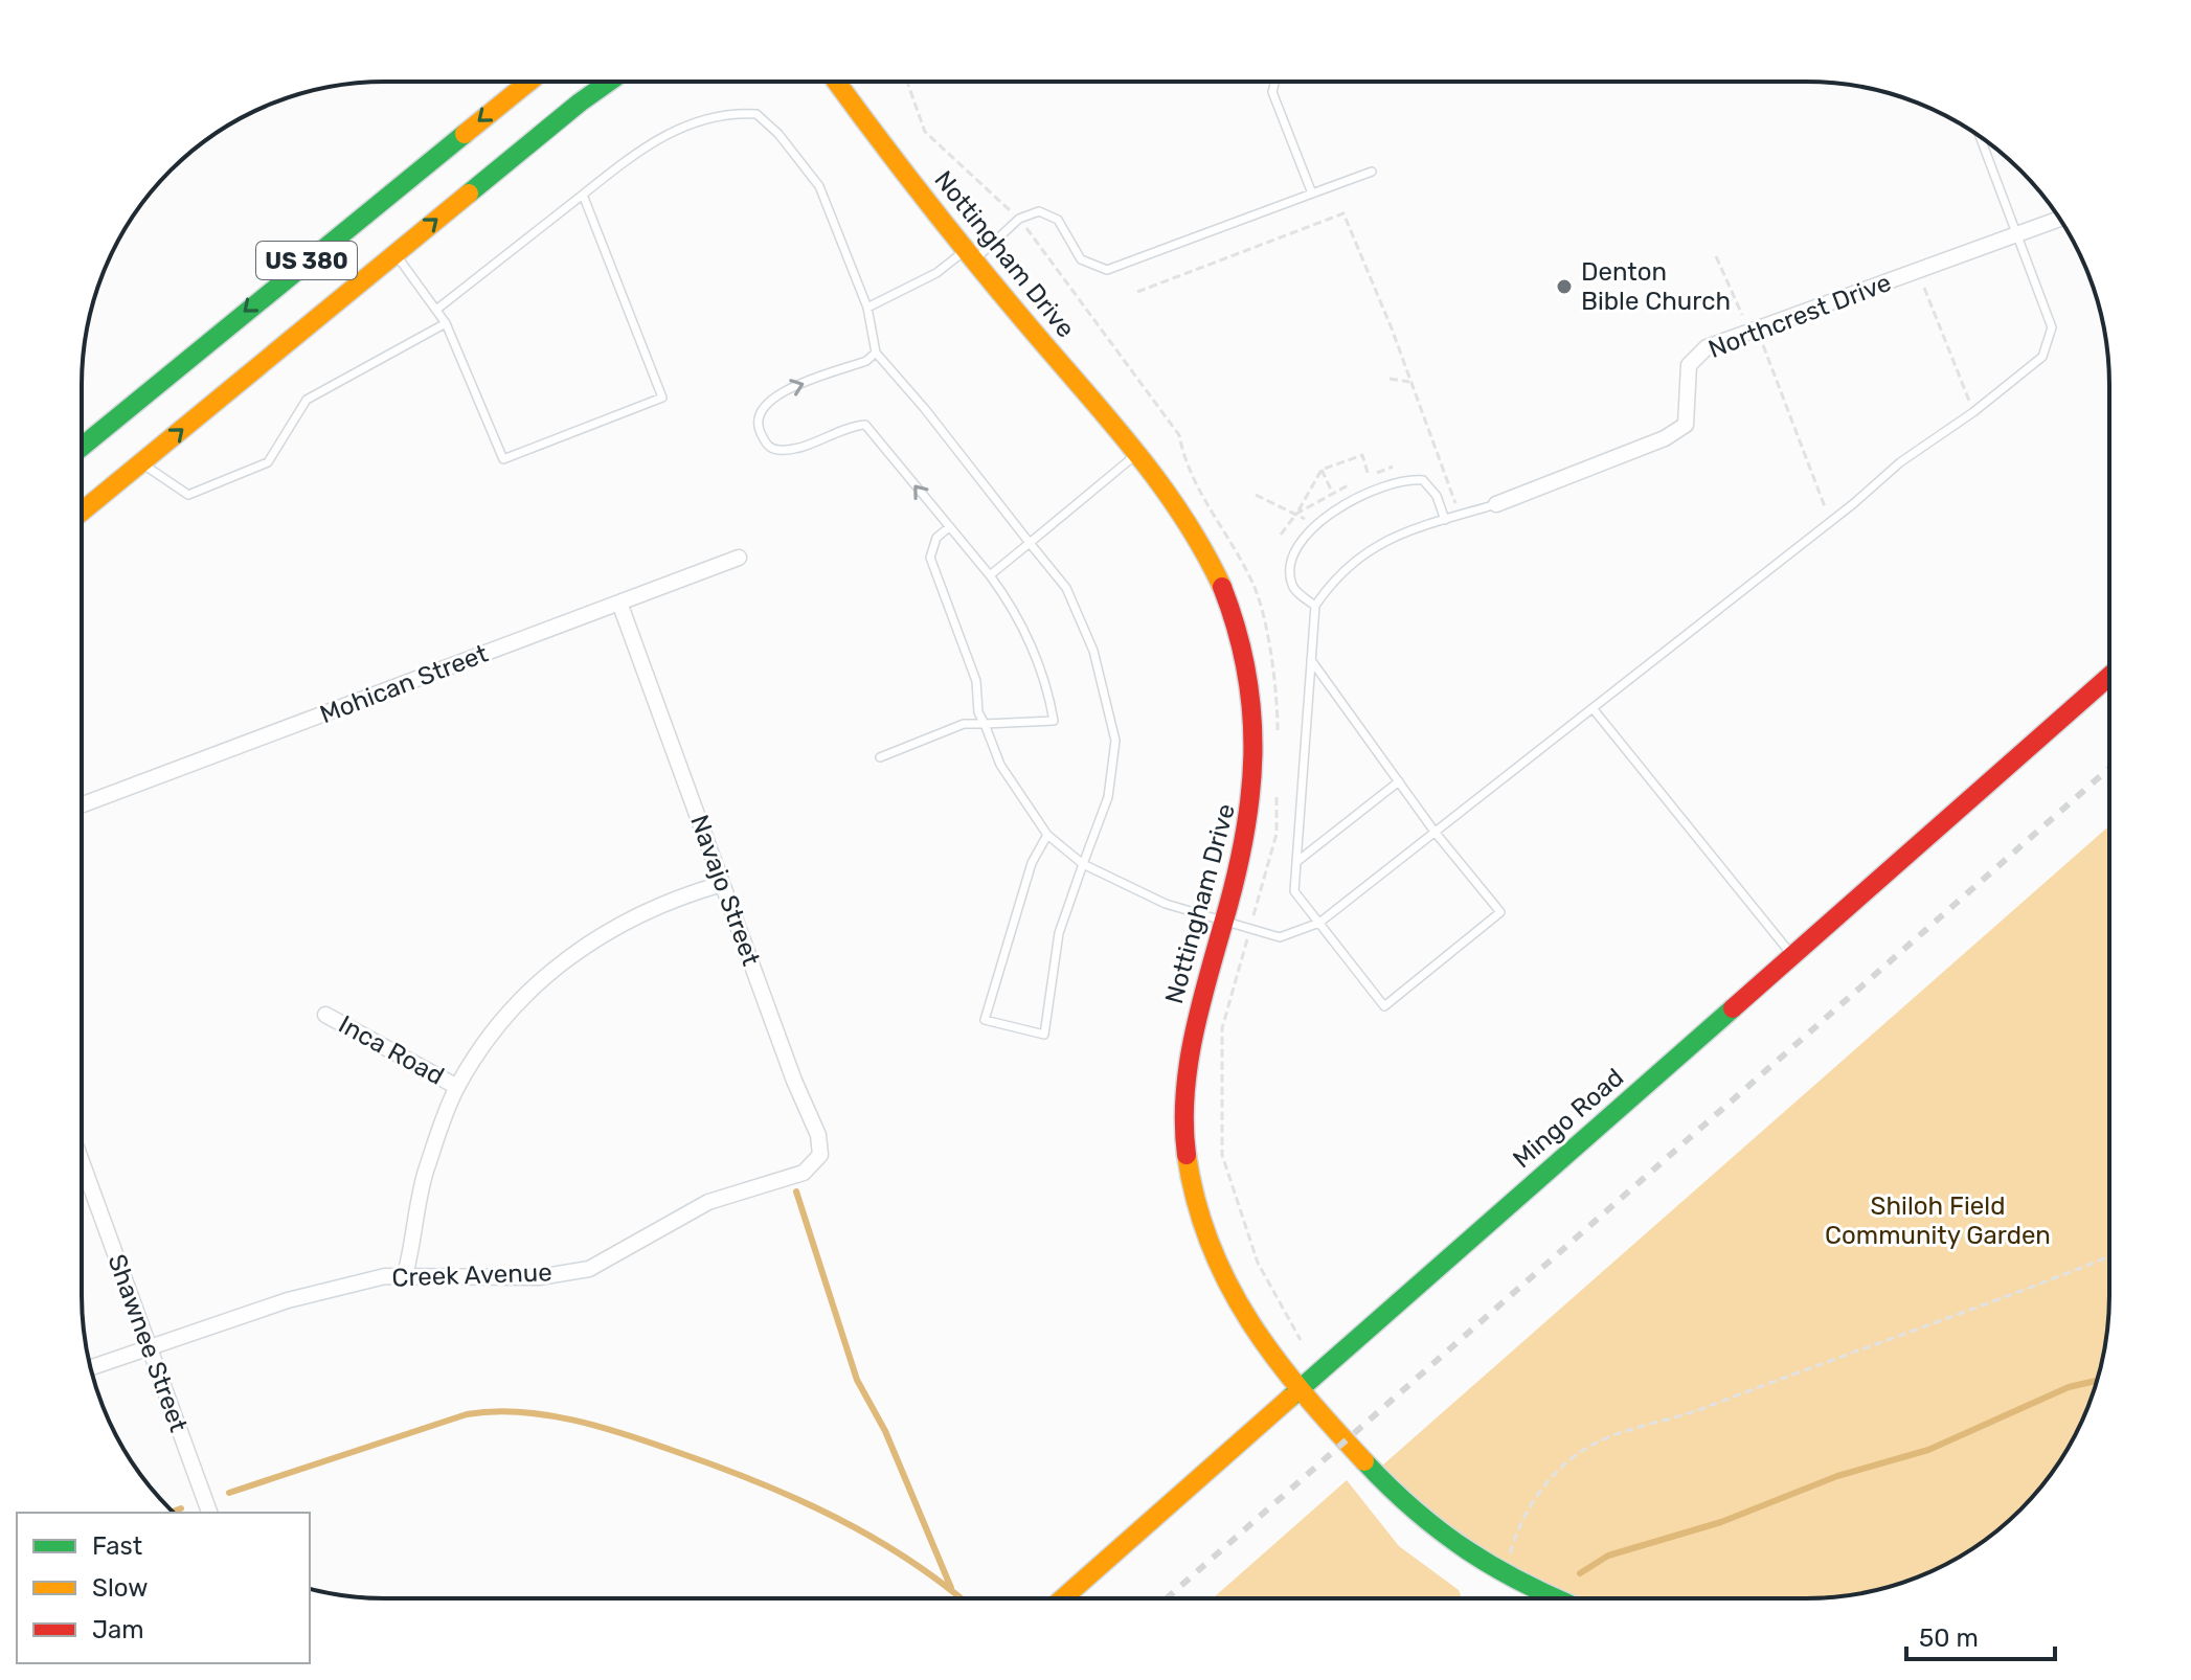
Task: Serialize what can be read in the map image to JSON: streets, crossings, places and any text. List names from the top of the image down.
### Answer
{
  "streets": {
    "street": [
      "Nottingham Drive",
      "US 380",
      "Northcrest Drive",
      "Mohican Street",
      "Navajo Street",
      "Inca Road",
      "Mingo Road",
      "Creek Avenue",
      "Shawnee Street"
    ]
  },
  "crossings": [
    ["Nottingham Drive", "Mingo Road"],
    ["Mohican Street", "Navajo Street"],
    ["Navajo Street", "Creek Avenue"],
    ["Creek Avenue", "Shawnee Street"]
  ],
  "parks": ["Shiloh Field Community Garden"],
  "places": ["Denton Bible Church"],
  "legend": ["Fast", "Slow", "Jam"],
  "scale_bar": "50 m"
}
